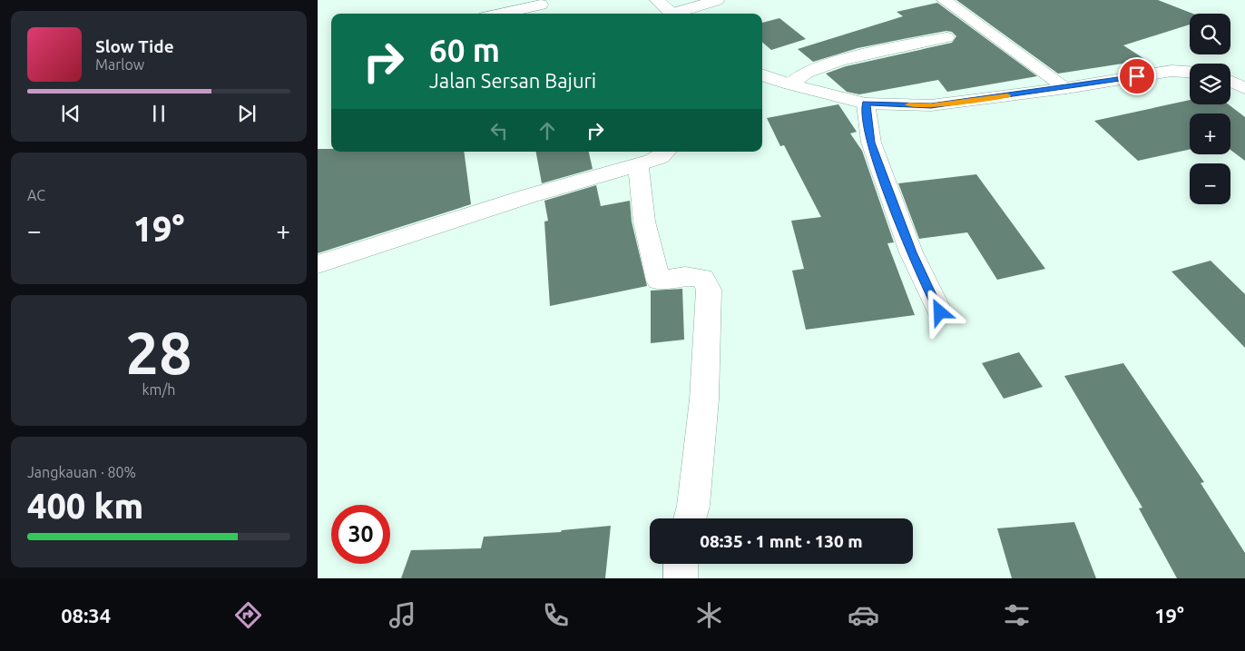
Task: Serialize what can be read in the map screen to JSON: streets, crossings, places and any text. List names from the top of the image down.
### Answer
{
  "page": {
    "map_buttons": ["+", "−"],
    "turn": ["60 m", "Jalan Sersan Bajuri"],
    "song": ["Slow Tide", "Marlow"],
    "tile": [
      "AC",
      ["28", "km/h"],
      ["Jangkauan · 80%", "400 km"]
    ],
    "heat": ["−", "19°", "+"],
    "limit": "30",
    "trip": "08:35 · 1 mnt · 130 m",
    "tabs": ["08:34", "19°"]
  }
}
